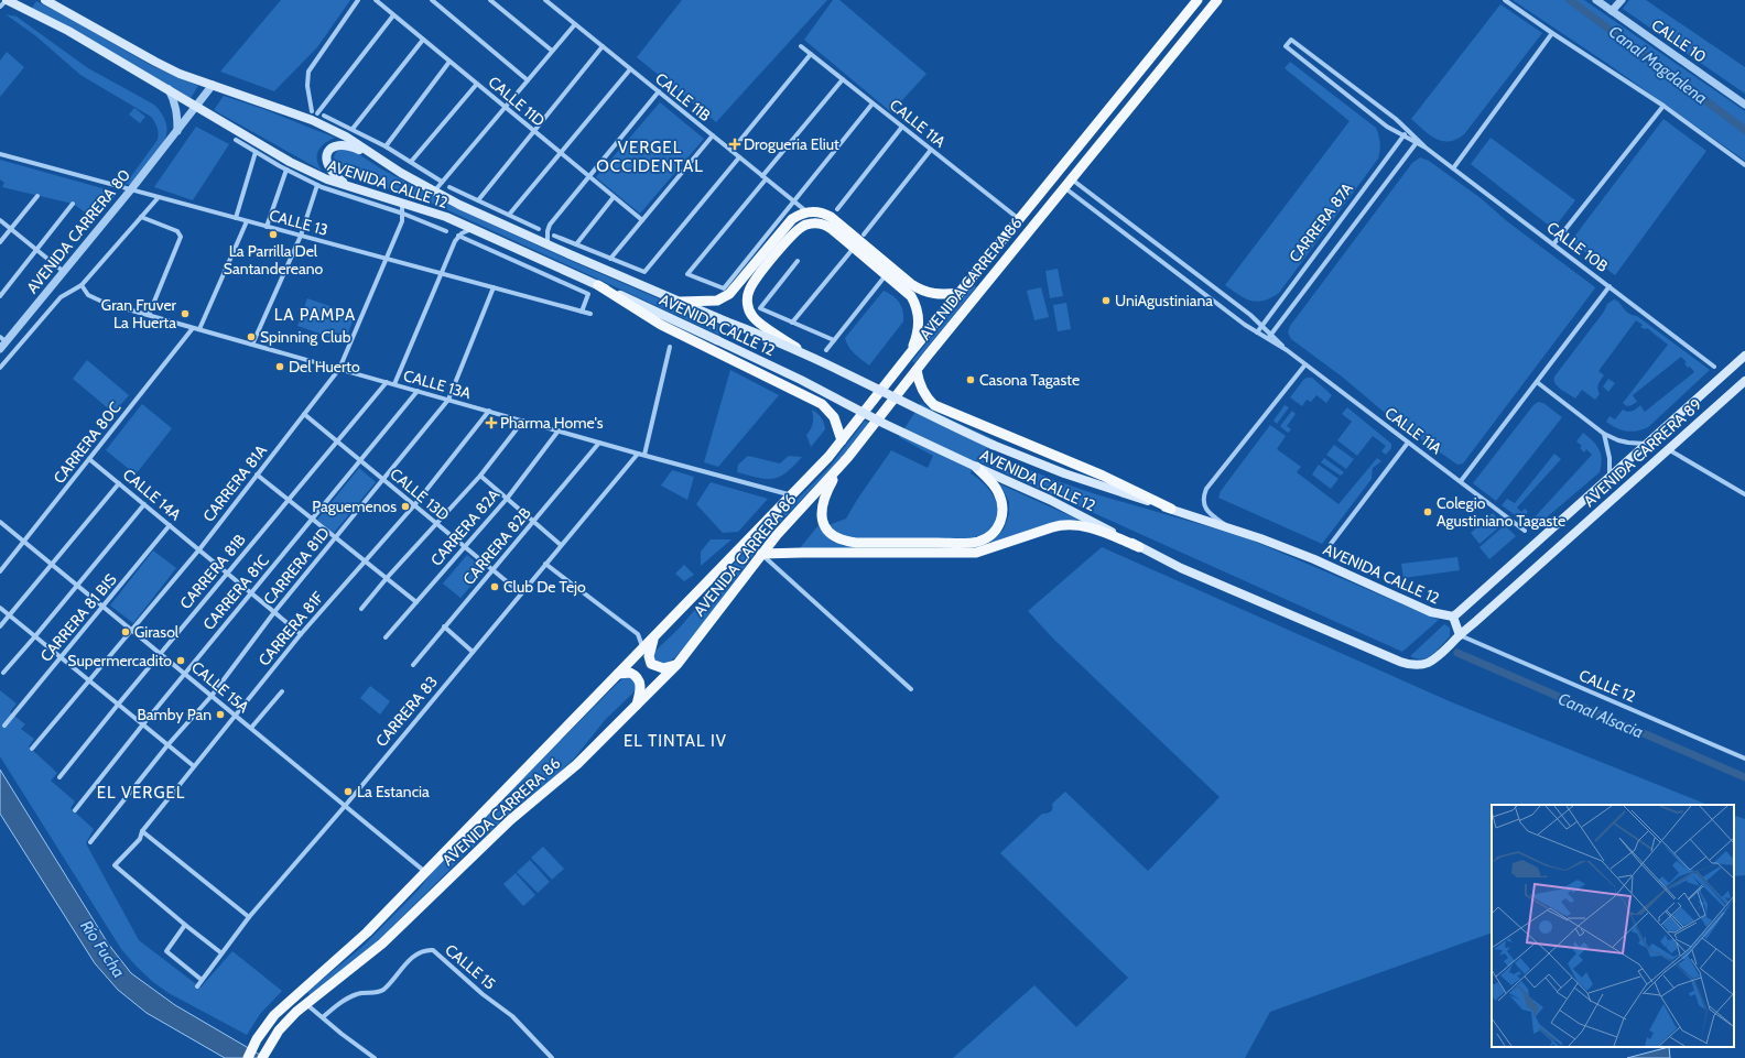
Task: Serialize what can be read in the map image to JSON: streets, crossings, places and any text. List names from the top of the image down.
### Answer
{
  "streets": {
    "main road": ["AVENIDA CALLE 12", "AVENIDA CARRERA 86", "AVENIDA CARRERA 89"],
    "street": [
      "CALLE 10",
      "CALLE 11B",
      "CALLE 11D",
      "CALLE 11A",
      "CALLE 13",
      "CARRERA 87A",
      "AVENIDA CARRERA 80",
      "CALLE 10B",
      "CALLE 13A",
      "CARRERA 80C",
      "CARRERA 81A",
      "CALLE 14A",
      "CALLE 13D",
      "CARRERA 82A",
      "CARRERA 82B",
      "CARRERA 81D",
      "CARRERA 81B",
      "CARRERA 81C",
      "CARRERA 81 BIS",
      "CARRERA 81F",
      "CALLE 12",
      "CALLE 15A",
      "CARRERA 83",
      "CALLE 15"
    ]
  },
  "crossings": [
    ["CALLE 11A", "CARRERA 87A"],
    ["CALLE 11A", "AVENIDA CARRERA 86"],
    ["AVENIDA CALLE 12", "AVENIDA CARRERA 80"],
    ["AVENIDA CALLE 12", "AVENIDA CARRERA 89"],
    ["AVENIDA CALLE 12", "CARRERA 81A"],
    ["CALLE 13", "AVENIDA CARRERA 80"],
    ["CALLE 13", "CARRERA 81A"],
    ["CALLE 13", "CARRERA 81D"],
    ["CARRERA 87A", "CALLE 10B"],
    ["AVENIDA CARRERA 86", "CALLE 13A"],
    ["AVENIDA CARRERA 86", "CALLE 15A"],
    ["CALLE 13A", "CARRERA 80C"],
    ["CALLE 13A", "CARRERA 81A"],
    ["CALLE 13A", "CARRERA 82A"],
    ["CALLE 13A", "CARRERA 82B"],
    ["CALLE 13A", "CARRERA 81D"],
    ["CALLE 13A", "CARRERA 81B"],
    ["CALLE 13A", "CARRERA 81C"],
    ["CALLE 13A", "CARRERA 81F"],
    ["CALLE 13A", "CARRERA 83"],
    ["CARRERA 80C", "CALLE 14A"],
    ["CARRERA 80C", "CALLE 15A"],
    ["AVENIDA CARRERA 89", "CALLE 12"],
    ["CARRERA 81A", "CALLE 14A"],
    ["CARRERA 81A", "CALLE 13D"],
    ["CARRERA 81A", "CALLE 15A"],
    ["CALLE 14A", "CARRERA 81D"],
    ["CALLE 14A", "CARRERA 81B"],
    ["CALLE 14A", "CARRERA 81C"],
    ["CALLE 14A", "CARRERA 81 BIS"],
    ["CALLE 14A", "CARRERA 81F"],
    ["CALLE 13D", "CARRERA 82A"],
    ["CALLE 13D", "CARRERA 82B"],
    ["CALLE 13D", "CARRERA 81D"],
    ["CALLE 13D", "CARRERA 81B"],
    ["CALLE 13D", "CARRERA 81C"],
    ["CALLE 13D", "CARRERA 81F"],
    ["CALLE 13D", "CARRERA 83"],
    ["CARRERA 81D", "CALLE 15A"],
    ["CARRERA 81B", "CALLE 15A"],
    ["CARRERA 81C", "CALLE 15A"],
    ["CARRERA 81 BIS", "CALLE 15A"],
    ["CARRERA 81F", "CALLE 15A"],
    ["CALLE 15A", "CARRERA 83"]
  ],
  "districts": [
    "VERGEL OCCIDENTAL",
    "LA PAMPA",
    "EL TINTAL IV",
    "EL VERGEL"
  ],
  "water": ["Canal Magdalena", "Canal Alsacia", "Río Fucha"],
  "places": {
    "health": ["Drogueria Eliut", "Pharma Home's"],
    "other": [
      "La Parrilla Del Santandereano",
      "UniAgustiniana",
      "Gran Fruver La Huerta",
      "Spinning Club",
      "Del Huerto",
      "Casona Tagaste",
      "Paguemenos",
      "Colegio Agustiniano Tagaste",
      "Club De Tejo",
      "Girasol",
      "Supermercadito",
      "Bamby Pan",
      "La Estancia"
    ]
  }
}
